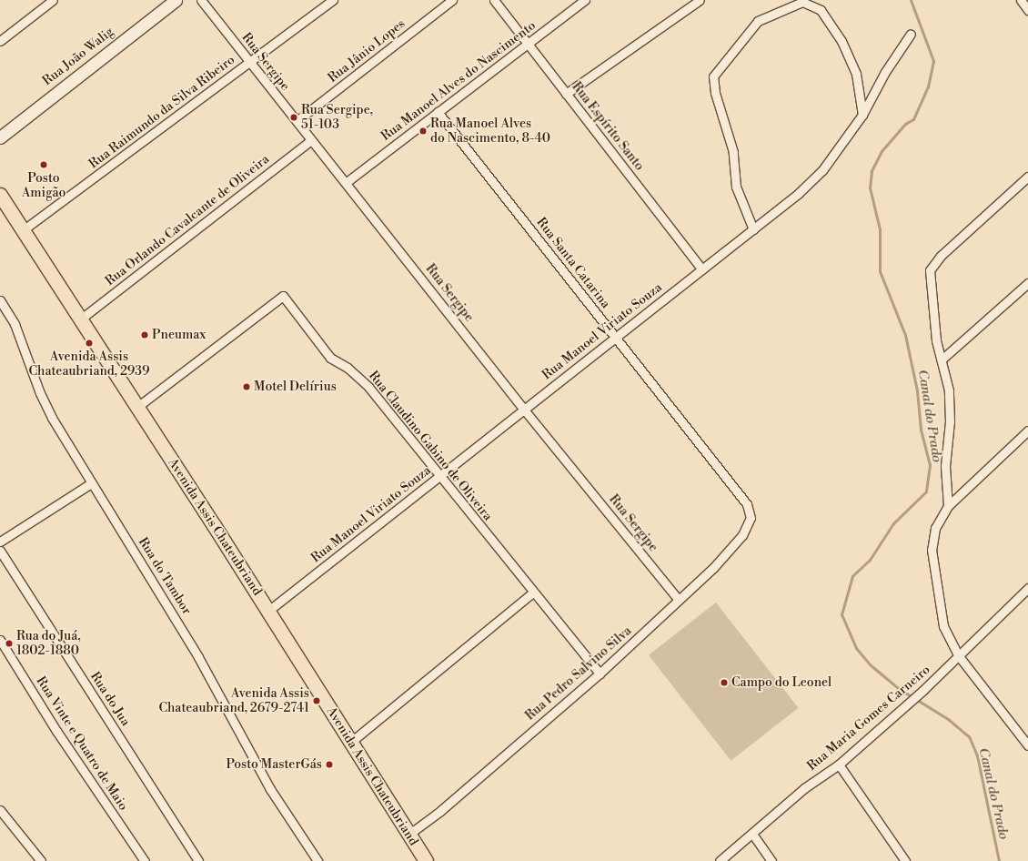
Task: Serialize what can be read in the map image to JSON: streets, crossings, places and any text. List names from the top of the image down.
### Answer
{
  "streets": {
    "main road": ["Avenida Assis Chateubriand"],
    "street": [
      "Rua Jânio Lopes",
      "Rua João Walig",
      "Rua Sergipe",
      "Rua Manoel Alves do Nascimento",
      "Rua Raimundo da Silva Ribeiro",
      "Rua Espírito Santo",
      "Rua Orlando Cavalcante de Oliveira",
      "Rua Santa Catarina",
      "Rua Manoel Viriato Souza",
      "Rua Claudino Gabino de Oliveira",
      "Rua do Tambor",
      "Rua Pedro Salvino Silva",
      "Rua do Jua",
      "Rua Maria Gomes Carneiro",
      "Rua Vinte e Quatro de Maio"
    ]
  },
  "crossings": [
    ["Rua Jânio Lopes", "Rua Sergipe"],
    ["Rua Sergipe", "Rua Manoel Alves do Nascimento"],
    ["Rua Sergipe", "Rua Raimundo da Silva Ribeiro"],
    ["Rua Sergipe", "Rua Orlando Cavalcante de Oliveira"],
    ["Rua Sergipe", "Rua Manoel Viriato Souza"],
    ["Rua Sergipe", "Rua Pedro Salvino Silva"],
    ["Rua Manoel Alves do Nascimento", "Rua Espírito Santo"],
    ["Rua Manoel Alves do Nascimento", "Rua Santa Catarina"],
    ["Rua Raimundo da Silva Ribeiro", "Avenida Assis Chateubriand"],
    ["Rua Espírito Santo", "Rua Manoel Viriato Souza"],
    ["Rua Orlando Cavalcante de Oliveira", "Avenida Assis Chateubriand"],
    ["Rua Santa Catarina", "Rua Manoel Viriato Souza"],
    ["Rua Santa Catarina", "Rua Pedro Salvino Silva"],
    ["Rua Manoel Viriato Souza", "Rua Claudino Gabino de Oliveira"],
    ["Rua Manoel Viriato Souza", "Avenida Assis Chateubriand"],
    ["Rua Claudino Gabino de Oliveira", "Avenida Assis Chateubriand"],
    ["Rua Claudino Gabino de Oliveira", "Rua Pedro Salvino Silva"],
    ["Avenida Assis Chateubriand", "Rua Pedro Salvino Silva"]
  ],
  "water": ["Canal do Prado"],
  "places": [
    "Rua Sergipe, 51-103",
    "Rua Manoel Alves do Nascimento, 8-40",
    "Posto Amigão",
    "Pneumax",
    "Avenida Assis Chateaubriand, 2939",
    "Motel Delírius",
    "Rua do Juá, 1802-1880",
    "Campo do Leonel",
    "Avenida Assis Chateaubriand, 2679-2741",
    "Posto MasterGás"
  ]
}
